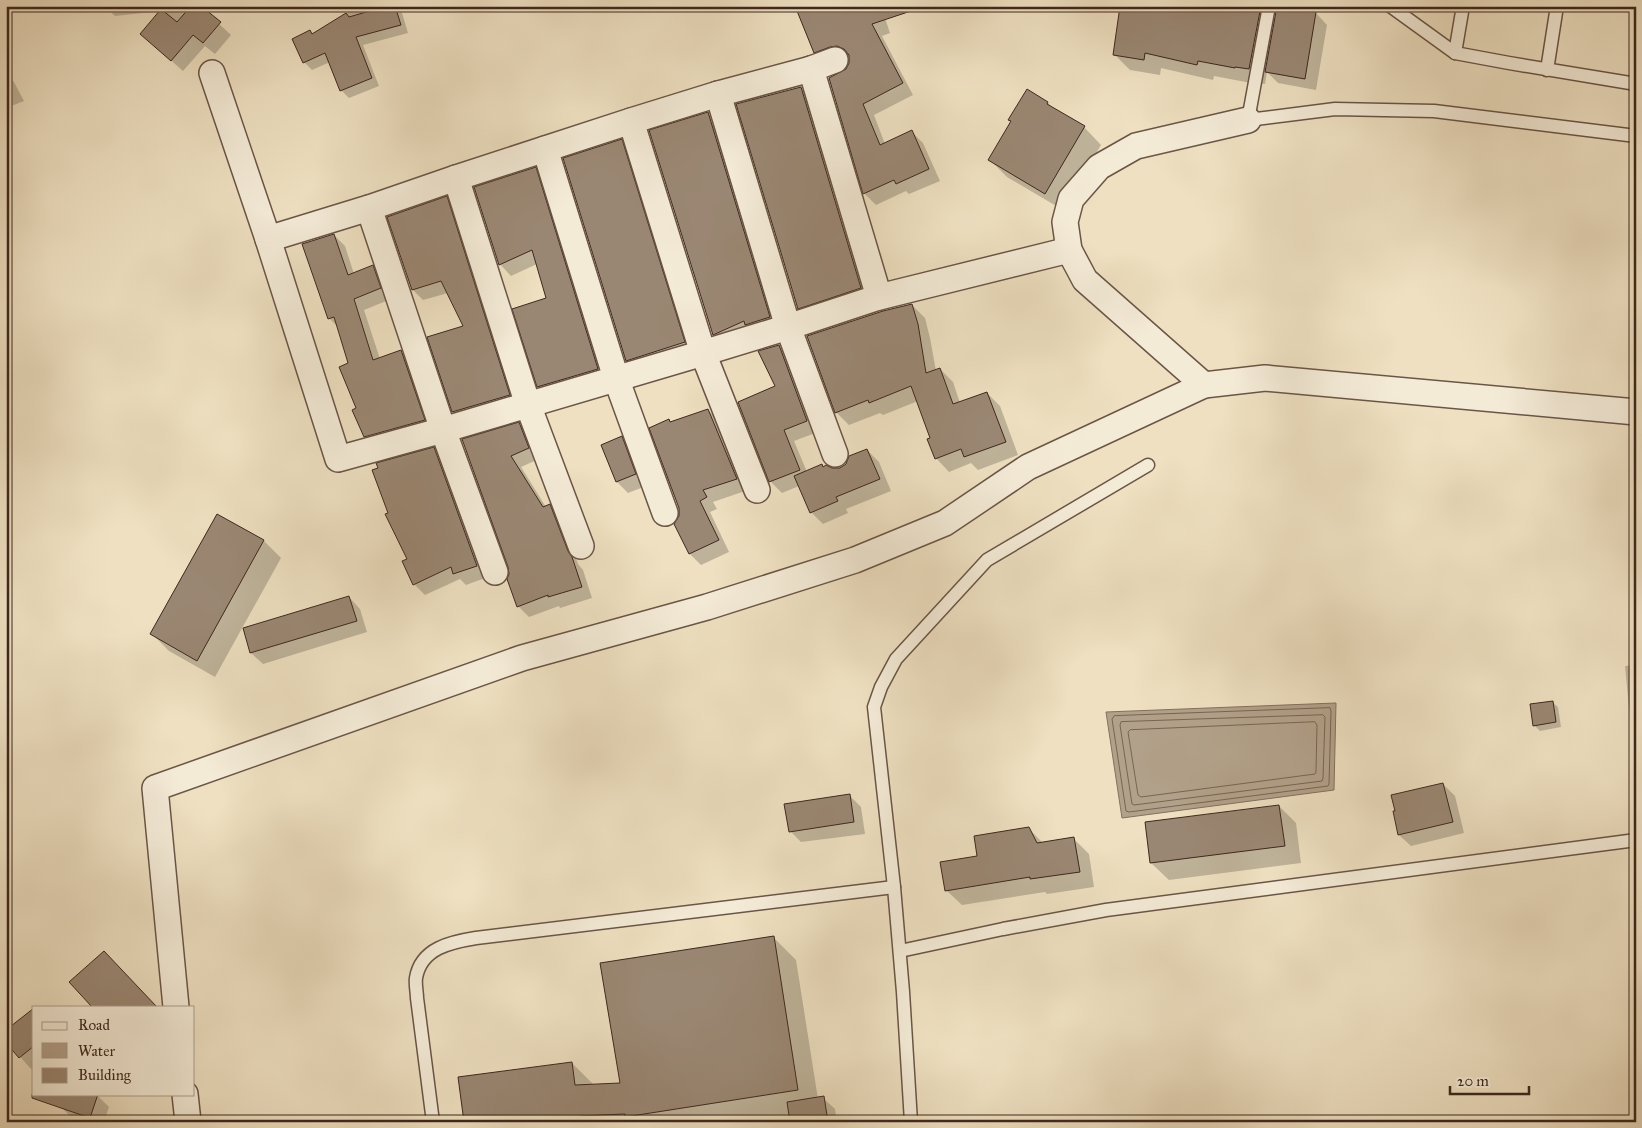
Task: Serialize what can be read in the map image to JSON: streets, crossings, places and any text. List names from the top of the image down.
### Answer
{
  "legend": ["Road", "Water", "Building"],
  "scale_bar": "20 m"
}
